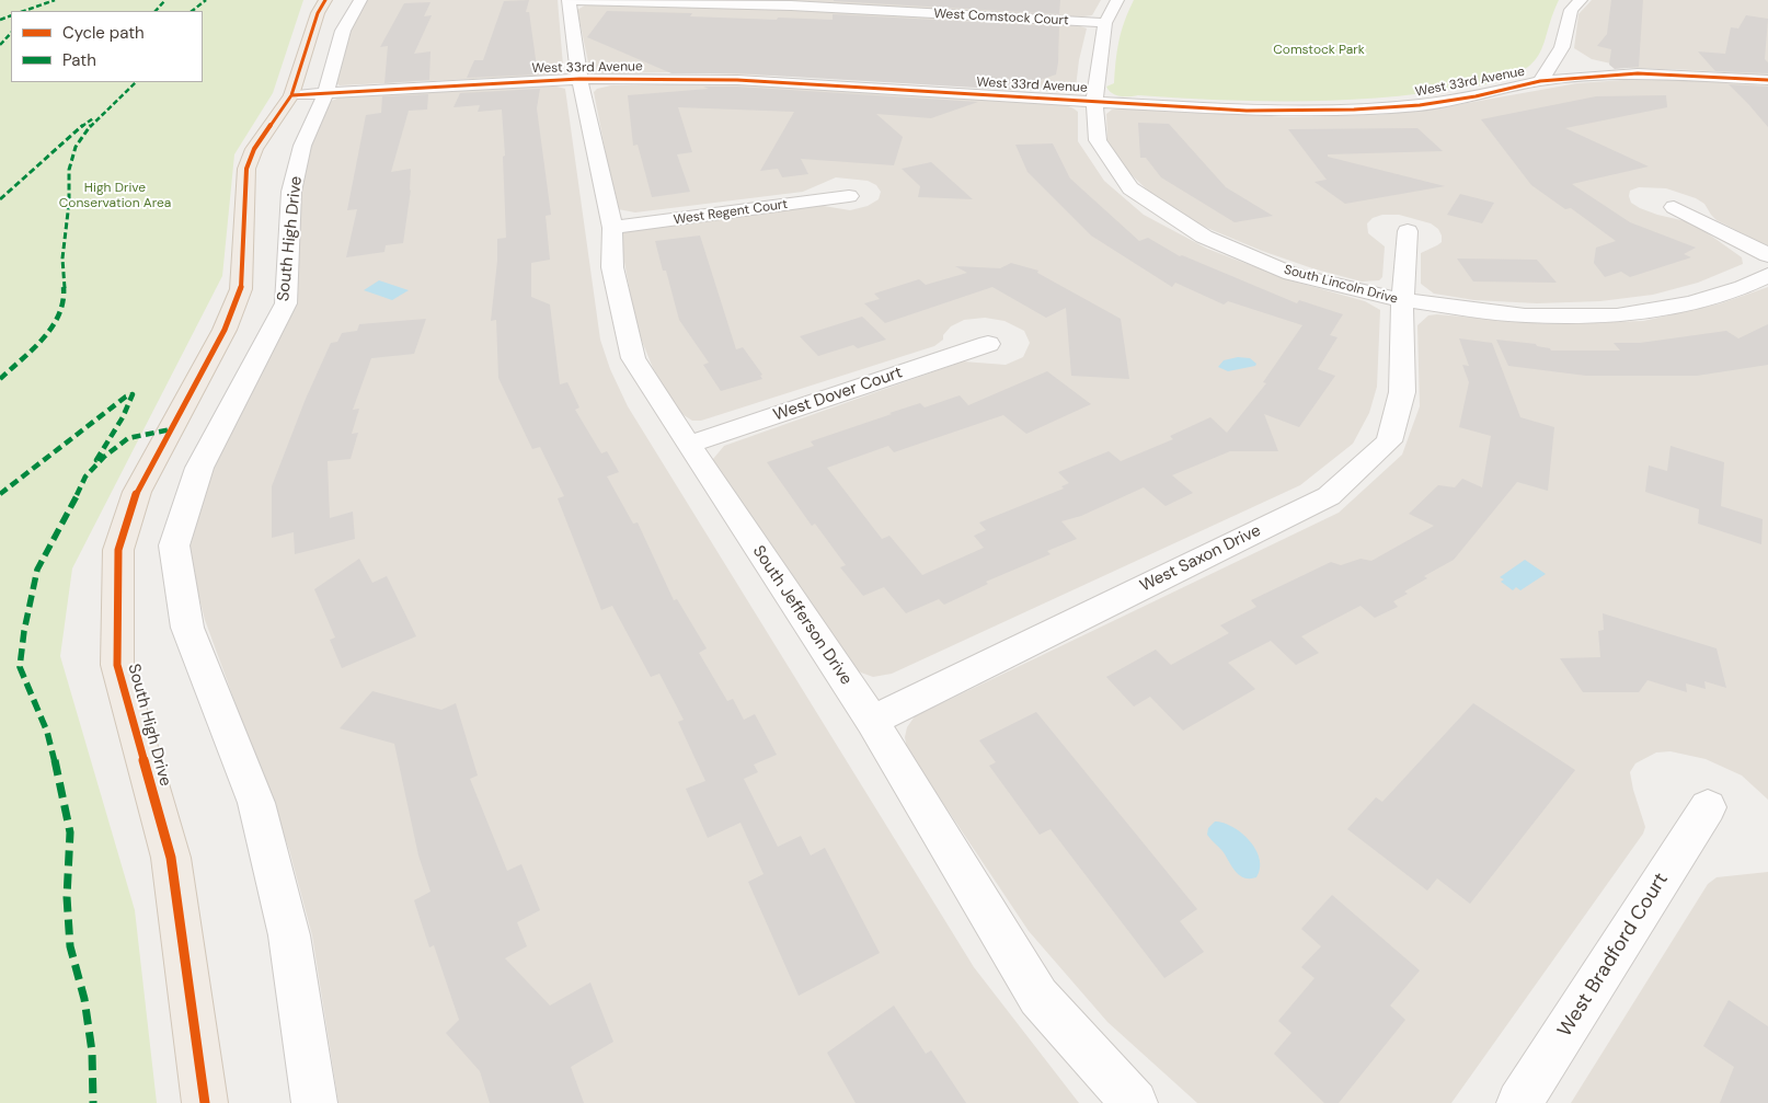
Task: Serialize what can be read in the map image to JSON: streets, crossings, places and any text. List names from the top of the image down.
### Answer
{
  "streets": {
    "main road": ["South High Drive"],
    "street": [
      "West Comstock Court",
      "West 33rd Avenue",
      "West Regent Court",
      "South Lincoln Drive",
      "West Dover Court",
      "West Saxon Drive",
      "South Jefferson Drive",
      "West Bradford Court"
    ]
  },
  "crossings": [
    ["West Comstock Court", "South Lincoln Drive"],
    ["West Comstock Court", "South Jefferson Drive"],
    ["West 33rd Avenue", "South High Drive"],
    ["West 33rd Avenue", "South Lincoln Drive"],
    ["West 33rd Avenue", "South Jefferson Drive"],
    ["West Regent Court", "South Jefferson Drive"],
    ["South Lincoln Drive", "West Saxon Drive"],
    ["West Dover Court", "South Jefferson Drive"],
    ["West Saxon Drive", "South Jefferson Drive"]
  ],
  "parks": ["Comstock Park", "High Drive Conservation Area"],
  "legend": ["Cycle path", "Path"]
}
